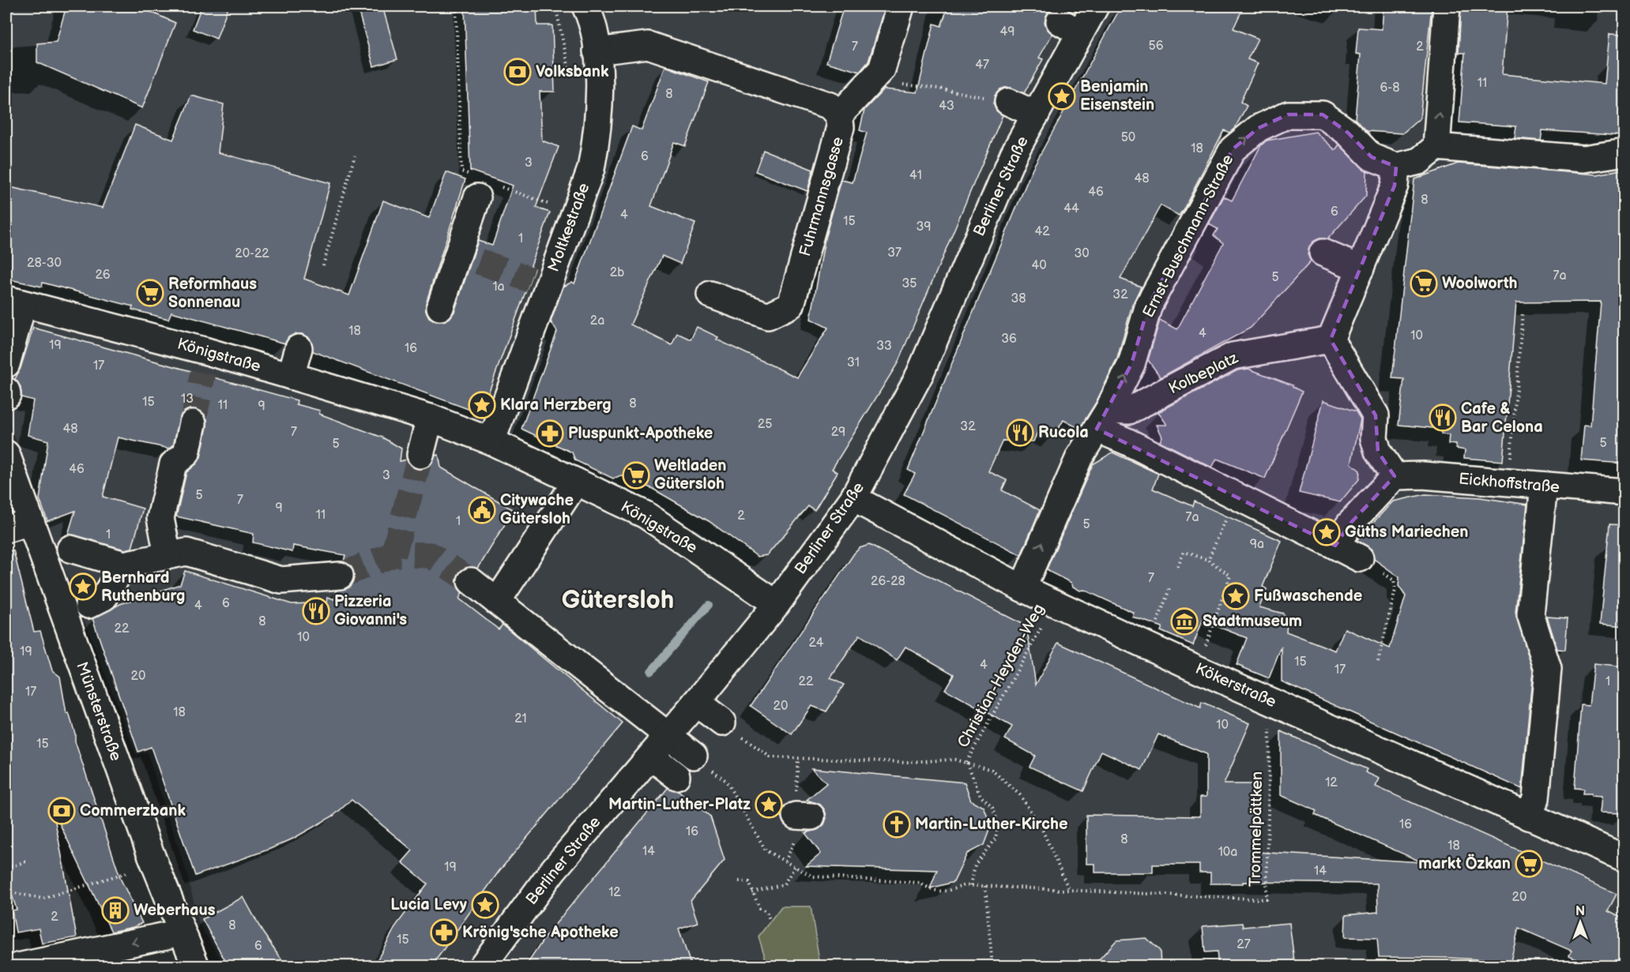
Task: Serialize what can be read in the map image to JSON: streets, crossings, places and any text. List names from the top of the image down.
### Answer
{
  "streets": {
    "street": [
      "Berliner Straße",
      "Fuhrmannsgasse",
      "Moltkestraße",
      "Ernst-Buschmann-Straße",
      "Königstraße",
      "Kolbeplatz",
      "Eickhoffstraße",
      "Kökerstraße",
      "Münsterstraße"
    ],
    "path": ["Christian-Heyden-Weg", "Trommelpättken"]
  },
  "crossings": [
    ["Berliner Straße", "Königstraße"],
    ["Berliner Straße", "Kökerstraße"],
    ["Fuhrmannsgasse", "Moltkestraße"],
    ["Moltkestraße", "Königstraße"],
    ["Ernst-Buschmann-Straße", "Kolbeplatz"],
    ["Ernst-Buschmann-Straße", "Kökerstraße"],
    ["Christian-Heyden-Weg", "Kökerstraße"],
    ["Kökerstraße", "Trommelpättken"]
  ],
  "one_way": ["Ernst-Buschmann-Straße"],
  "districts": ["Gütersloh"],
  "places": {
    "bank": ["Volksbank", "Commerzbank"],
    "place": [
      "Benjamin Eisenstein",
      "Klara Herzberg",
      "Güths Mariechen",
      "Bernhard Ruthenburg",
      "Fußwaschende",
      "Martin-Luther-Platz",
      "Lucia Levy"
    ],
    "supermarket": [
      "Woolworth",
      "Reformhaus Sonnenau",
      "Weltladen Gütersloh",
      "markt Özkan"
    ],
    "restaurant": ["Cafe & Bar Celona", "Rucola", "Pizzeria Giovanni's"],
    "pharmacy": ["Pluspunkt-Apotheke", "Krönig'sche Apotheke"],
    "public building": ["Citywache Gütersloh"],
    "museum": ["Stadtmuseum"],
    "church": ["Martin-Luther-Kirche"],
    "building": ["Weberhaus"]
  },
  "house_numbers": [
    "49",
    "56",
    "7",
    "2",
    "47",
    "11",
    "6-8",
    "8",
    "43",
    "50",
    "18",
    "6",
    "3",
    "41",
    "48",
    "46",
    "8",
    "44",
    "6",
    "4",
    "15",
    "39",
    "42",
    "1",
    "37",
    "20-22",
    "30",
    "28-30",
    "40",
    "2b",
    "26",
    "7a",
    "5",
    "35",
    "1a",
    "32",
    "38",
    "2a",
    "18",
    "4",
    "10",
    "36",
    "19",
    "33",
    "16",
    "31",
    "17",
    "13",
    "15",
    "8",
    "11",
    "9",
    "25",
    "32",
    "48",
    "7",
    "29",
    "5",
    "5",
    "46",
    "3",
    "5",
    "7",
    "9",
    "11",
    "2",
    "7a",
    "1",
    "5",
    "1",
    "9a",
    "7",
    "26-28",
    "6",
    "4",
    "8",
    "22",
    "10",
    "24",
    "19",
    "15",
    "4",
    "17",
    "20",
    "22",
    "1",
    "17",
    "20",
    "18",
    "21",
    "10",
    "15",
    "12",
    "16",
    "16",
    "8",
    "18",
    "14",
    "10a",
    "19",
    "14",
    "12",
    "20",
    "2",
    "8",
    "15",
    "27",
    "6"
  ],
  "north": "top"
}
